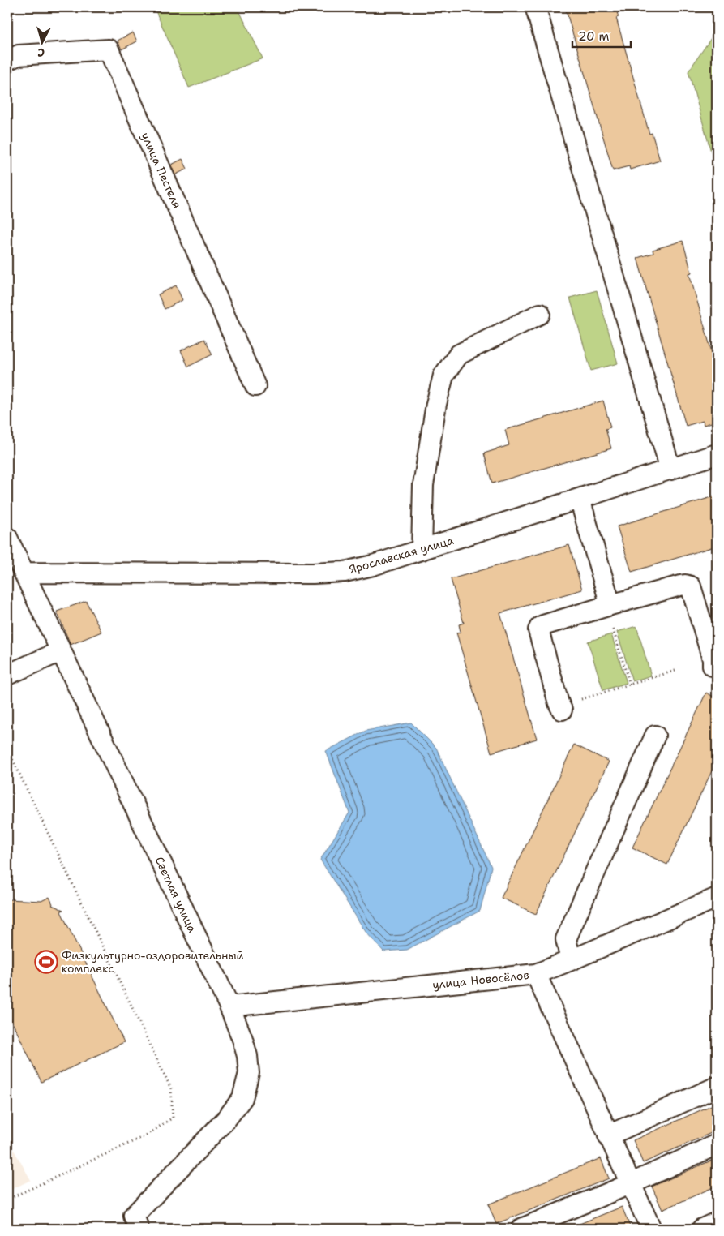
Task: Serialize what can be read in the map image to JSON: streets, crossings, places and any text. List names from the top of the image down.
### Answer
{
  "streets": {
    "street": [
      "улица Пестеля",
      "Ярославская улица",
      "Светлая улица",
      "улица Новосёлов"
    ]
  },
  "crossings": [
    ["Ярославская улица", "Светлая улица"],
    ["Светлая улица", "улица Новосёлов"]
  ],
  "places": {
    "sports": ["Физкультурно-оздоровительный комплекс"]
  },
  "scale_bar": "20 m",
  "north": "bottom"
}
